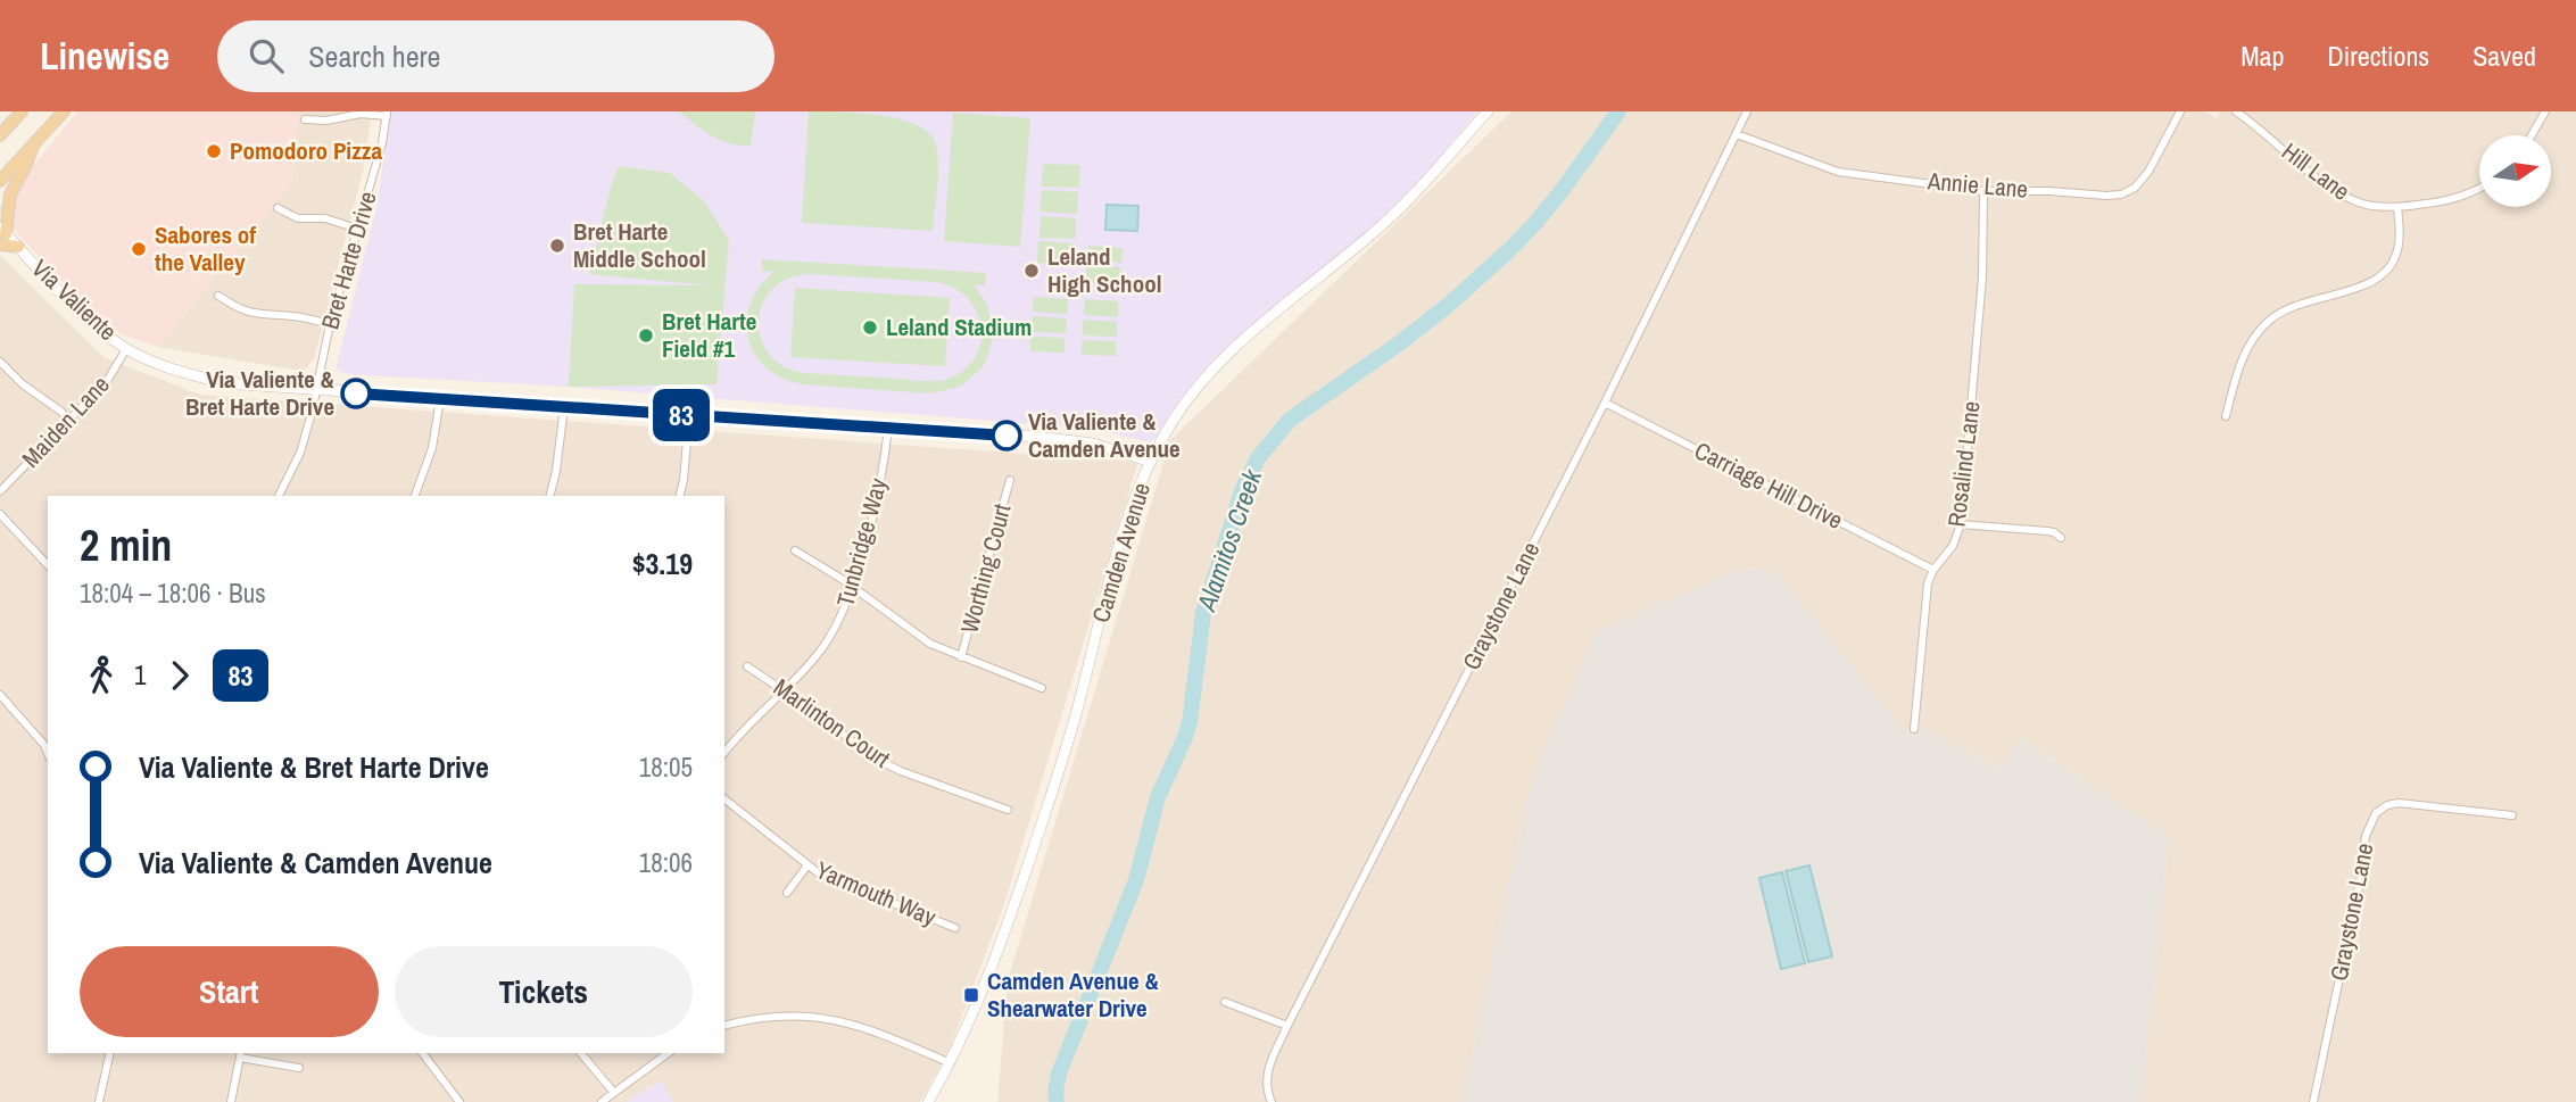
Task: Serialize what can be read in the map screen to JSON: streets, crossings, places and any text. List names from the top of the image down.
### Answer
{
  "streets": {
    "street": [
      "Hill Lane",
      "Annie Lane",
      "Bret Harte Drive",
      "Via Valiente",
      "Maiden Lane",
      "Rosalind Lane",
      "Carriage Hill Drive",
      "Tunbridge Way",
      "Camden Avenue",
      "Worthing Court",
      "Graystone Lane",
      "Marlinton Court",
      "Yarmouth Way"
    ]
  },
  "crossings": [
    ["Annie Lane", "Rosalind Lane"],
    ["Annie Lane", "Graystone Lane"],
    ["Bret Harte Drive", "Via Valiente"],
    ["Via Valiente", "Maiden Lane"],
    ["Via Valiente", "Tunbridge Way"],
    ["Via Valiente", "Camden Avenue"],
    ["Rosalind Lane", "Carriage Hill Drive"],
    ["Carriage Hill Drive", "Graystone Lane"],
    ["Tunbridge Way", "Marlinton Court"]
  ],
  "water": ["Alamitos Creek"],
  "places": {
    "other": [
      "Pomodoro Pizza",
      "Bret Harte Middle School",
      "Sabores of the Valley",
      "Leland High School",
      "Leland Stadium",
      "Bret Harte Field #1",
      "Via Valiente & Bret Harte Drive",
      "Via Valiente & Camden Avenue"
    ],
    "transit": ["Camden Avenue & Shearwater Drive"]
  },
  "lines": ["bus line 83"],
  "north": "right",
  "page": {
    "header": "Linewise",
    "search": "Search here",
    "nav": ["Map", "Directions", "Saved"],
    "on_map": "83",
    "heading": ["2 min", "18:04 – 18:06 · Bus", "$3.19"],
    "legs": ["1", "83"],
    "list": [
      {
        "name": "Via Valiente & Bret Harte Drive",
        "value": "18:05"
      },
      {
        "name": "Via Valiente & Camden Avenue",
        "value": "18:06"
      }
    ],
    "buttons": ["Start", "Tickets"]
  }
}
